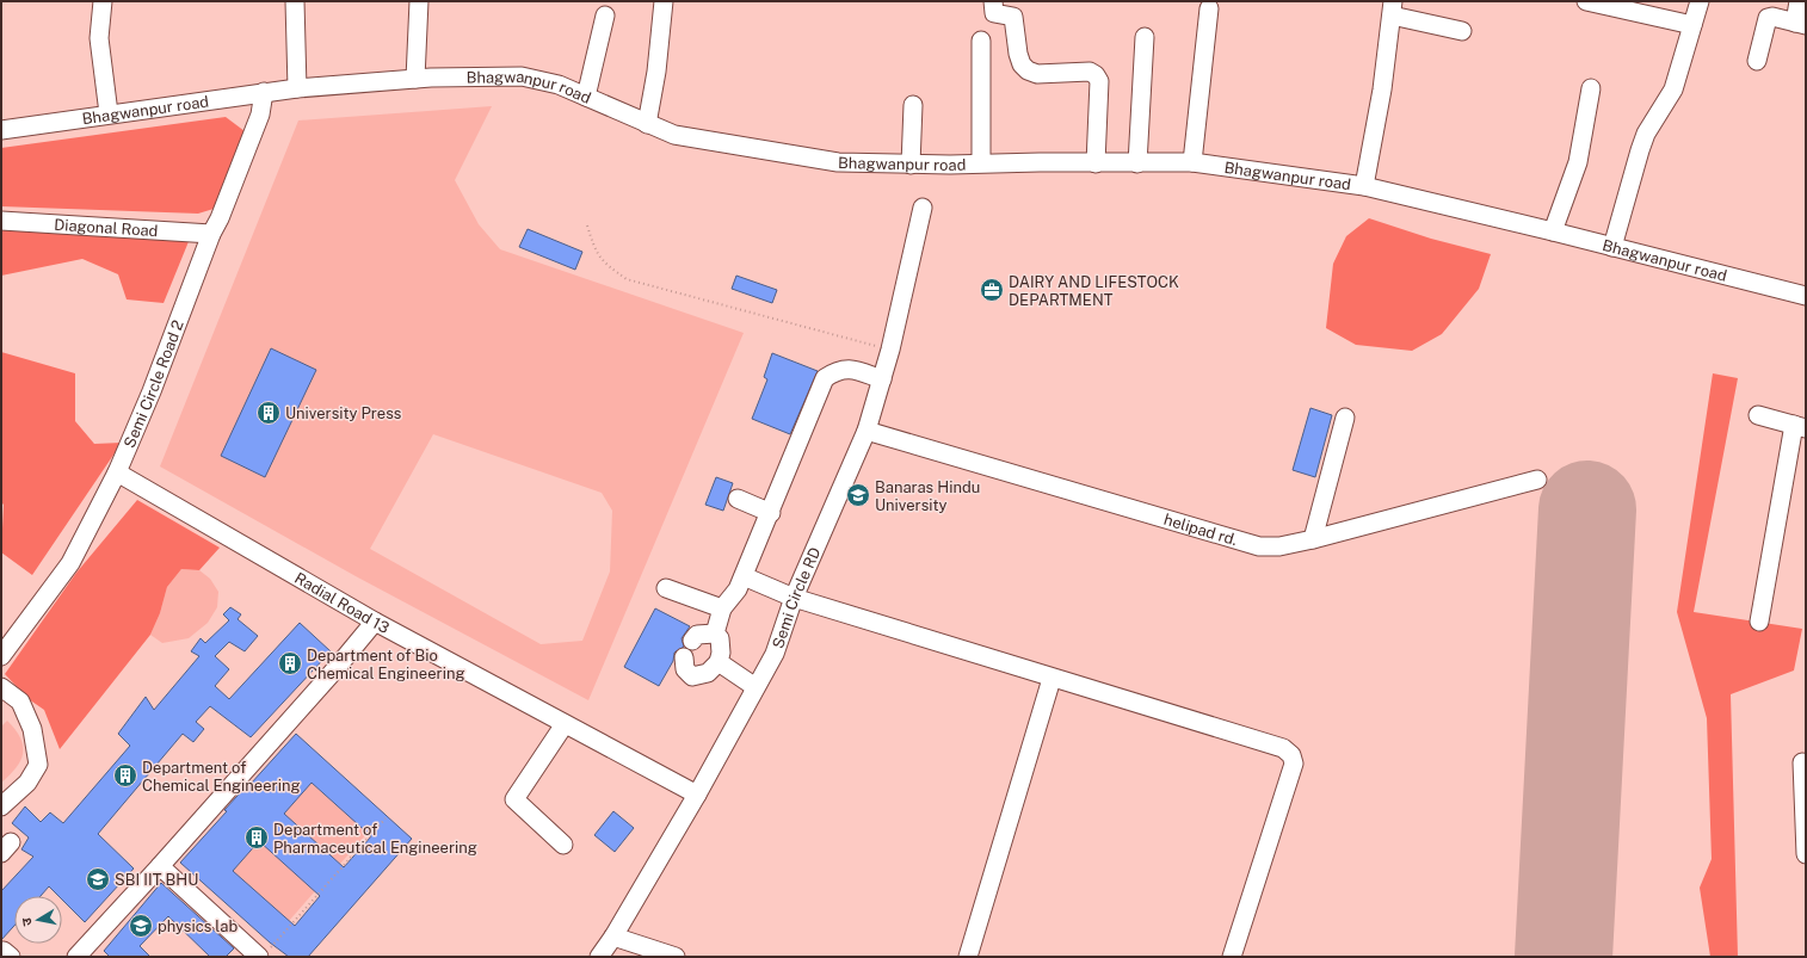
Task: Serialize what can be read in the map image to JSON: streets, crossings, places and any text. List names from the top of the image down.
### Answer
{
  "streets": {
    "street": [
      "Bhagwanpur road",
      "Diagonal Road",
      "Semi Circle Road 2",
      "helipad rd.",
      "Semi Circle RD",
      "Radial Road 13"
    ]
  },
  "crossings": [
    ["Bhagwanpur road", "Semi Circle Road 2"],
    ["Diagonal Road", "Semi Circle Road 2"],
    ["Semi Circle Road 2", "Radial Road 13"],
    ["helipad rd.", "Semi Circle RD"],
    ["Semi Circle RD", "Radial Road 13"]
  ],
  "places": {
    "office": ["DAIRY AND LIFESTOCK DEPARTMENT"],
    "building": [
      "University Press",
      "Department of Bio Chemical Engineering",
      "Department of Chemical Engineering",
      "Department of Pharmaceutical Engineering"
    ],
    "school or university": ["Banaras Hindu University", "SBI IIT BHU", "physics lab"]
  },
  "north": "left"
}
